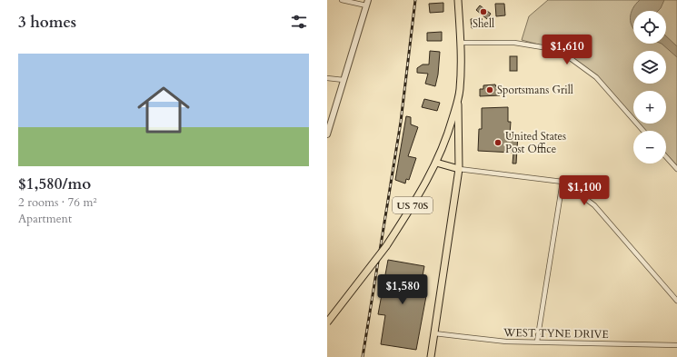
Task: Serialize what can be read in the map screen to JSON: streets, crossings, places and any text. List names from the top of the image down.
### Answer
{
  "streets": {
    "main road": ["US 70S"],
    "street": ["WEST TYNE DRIVE"]
  },
  "places": ["Shell", "Sportsmans Grill", "United States Post Office"],
  "page": {
    "heading": "3 homes",
    "map_buttons": ["+", "−"],
    "price": ["$1,610", "$1,100", "$1,580"],
    "list": [
      {
        "name": "$1,580/mo",
        "note": "2 rooms · 76 m² · Apartment"
      }
    ]
  }
}
